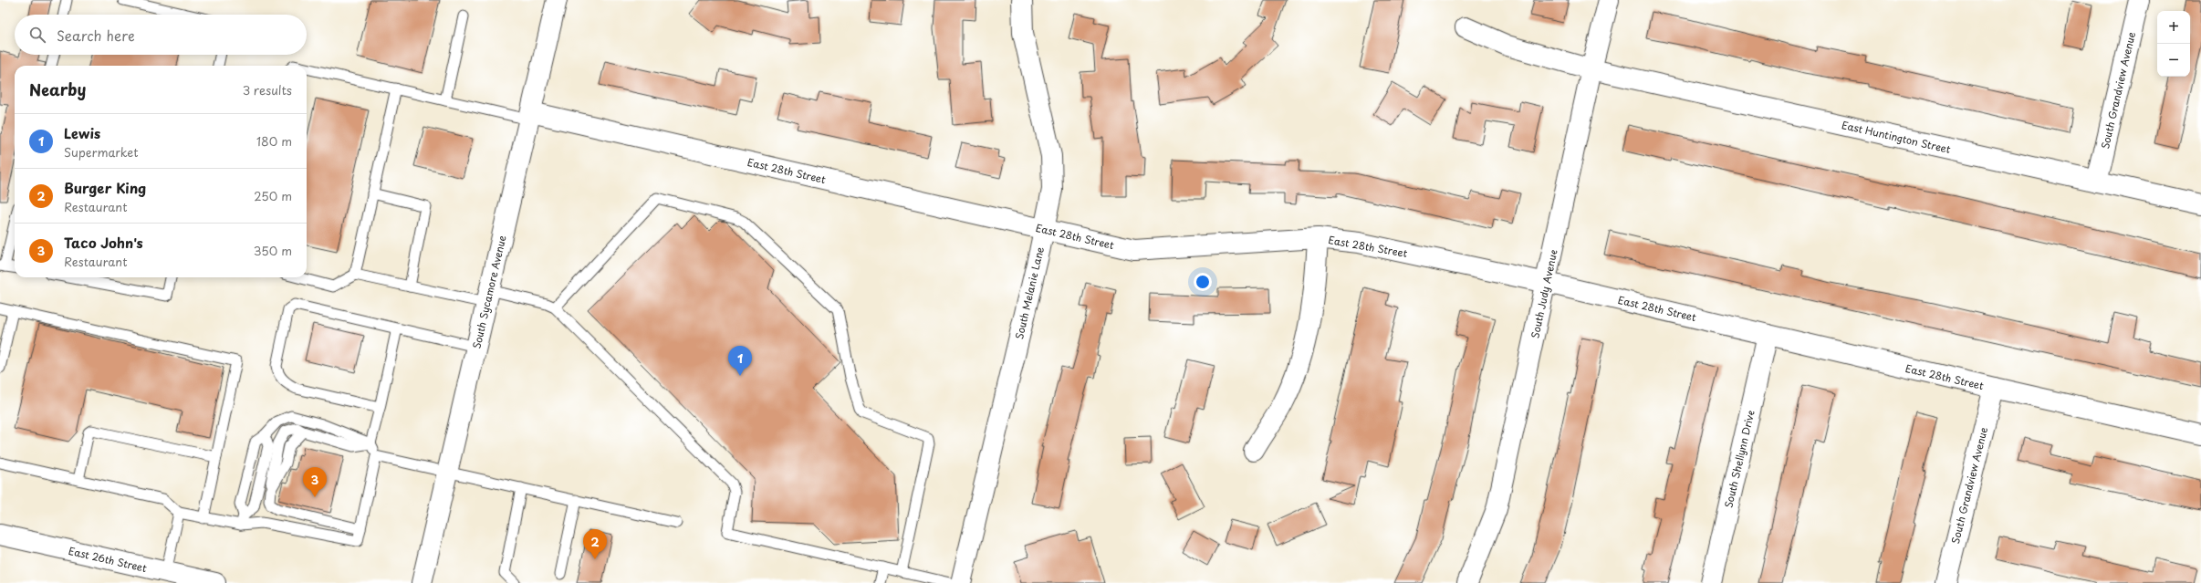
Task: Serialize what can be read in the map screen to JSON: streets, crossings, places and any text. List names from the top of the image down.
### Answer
{
  "streets": {
    "street": [
      "South Grandview Avenue",
      "East Huntington Street",
      "East 28th Street",
      "South Sycamore Avenue",
      "South Melanie Lane",
      "South Judy Avenue",
      "South Shellynn Drive",
      "East 26th Street"
    ]
  },
  "crossings": [
    ["South Grandview Avenue", "East Huntington Street"],
    ["South Grandview Avenue", "East 28th Street"],
    ["East Huntington Street", "South Judy Avenue"],
    ["East 28th Street", "South Sycamore Avenue"],
    ["East 28th Street", "South Melanie Lane"],
    ["East 28th Street", "South Judy Avenue"],
    ["East 28th Street", "South Shellynn Drive"]
  ],
  "page": {
    "map_buttons": ["+", "−"],
    "search": "Search here",
    "heading": ["Nearby", "3 results"],
    "list": [
      {
        "mark": "1",
        "name": "Lewis",
        "note": "Supermarket",
        "value": "180 m"
      },
      {
        "mark": "2",
        "name": "Burger King",
        "note": "Restaurant",
        "value": "250 m"
      },
      {
        "mark": "3",
        "name": "Taco John's",
        "note": "Restaurant",
        "value": "350 m"
      }
    ],
    "pins": ["1", "3", "2"]
  }
}
